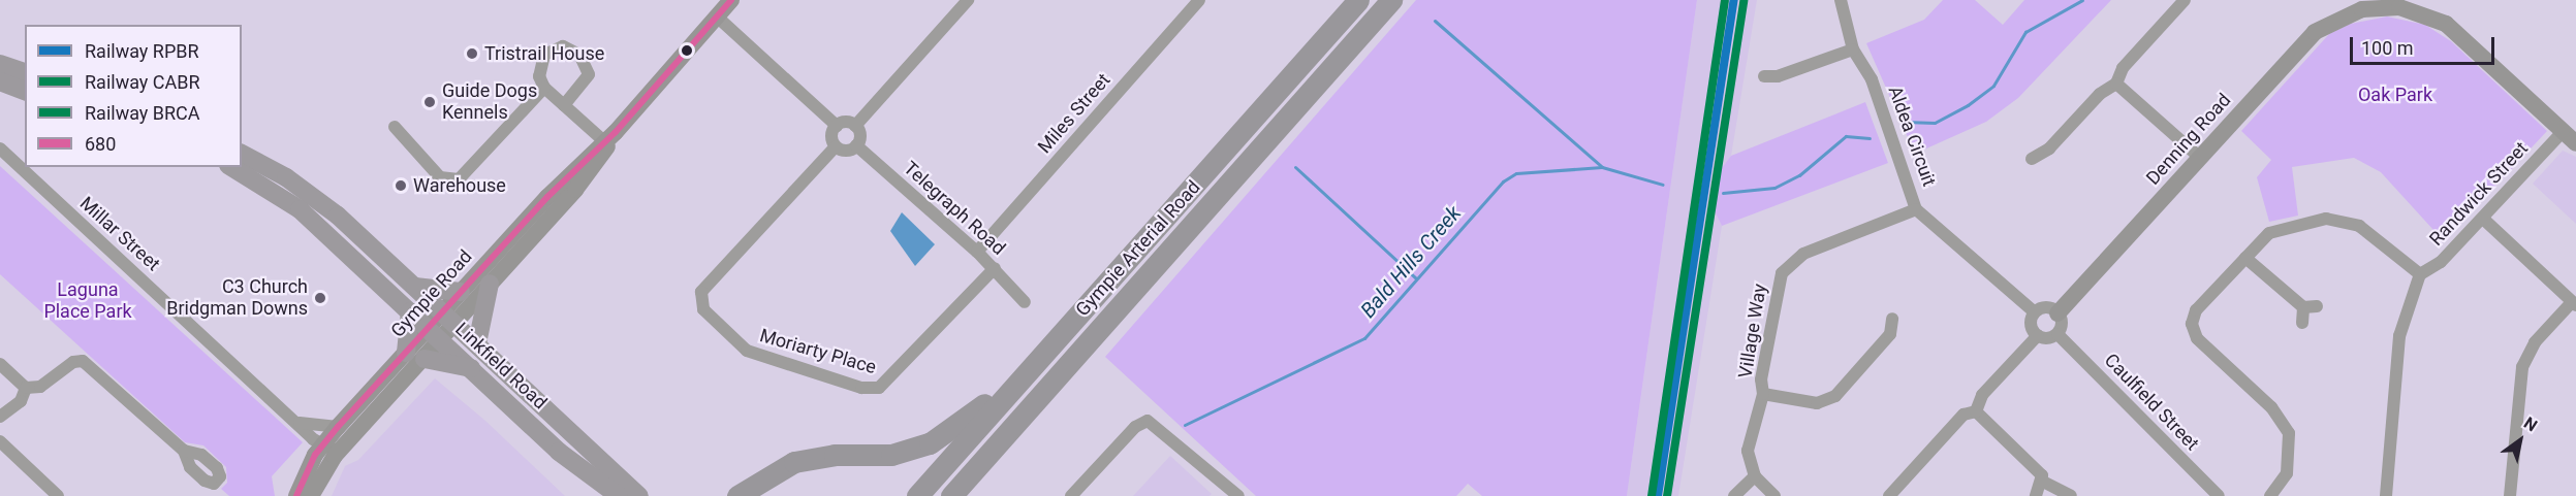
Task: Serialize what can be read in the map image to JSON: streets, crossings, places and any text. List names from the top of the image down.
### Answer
{
  "streets": {
    "highway": ["Gympie Arterial Road"],
    "main road": ["Denning Road", "Gympie Road", "Linkfield Road"],
    "street": [
      "Miles Street",
      "Aldea Circuit",
      "Randwick Street",
      "Telegraph Road",
      "Millar Street",
      "Village Way",
      "Moriarty Place",
      "Caulfield Street"
    ]
  },
  "crossings": [
    ["Miles Street", "Telegraph Road"],
    ["Aldea Circuit", "Denning Road"],
    ["Aldea Circuit", "Village Way"],
    ["Aldea Circuit", "Caulfield Street"],
    ["Denning Road", "Randwick Street"],
    ["Denning Road", "Caulfield Street"],
    ["Telegraph Road", "Moriarty Place"],
    ["Millar Street", "Gympie Road"],
    ["Gympie Road", "Linkfield Road"]
  ],
  "water": ["Bald Hills Creek"],
  "parks": ["Oak Park", "Laguna Place Park"],
  "places": [
    "Tristrail House",
    "Guide Dogs Kennels",
    "Warehouse",
    "C3 Church Bridgman Downs"
  ],
  "lines": [
    "rail line RPBR",
    "transit line 680",
    "rail line CABR",
    "rail line BRCA"
  ],
  "legend": [
    "Railway RPBR",
    "Railway CABR",
    "Railway BRCA",
    "680"
  ],
  "scale_bar": "100 m",
  "north": "top right"
}
